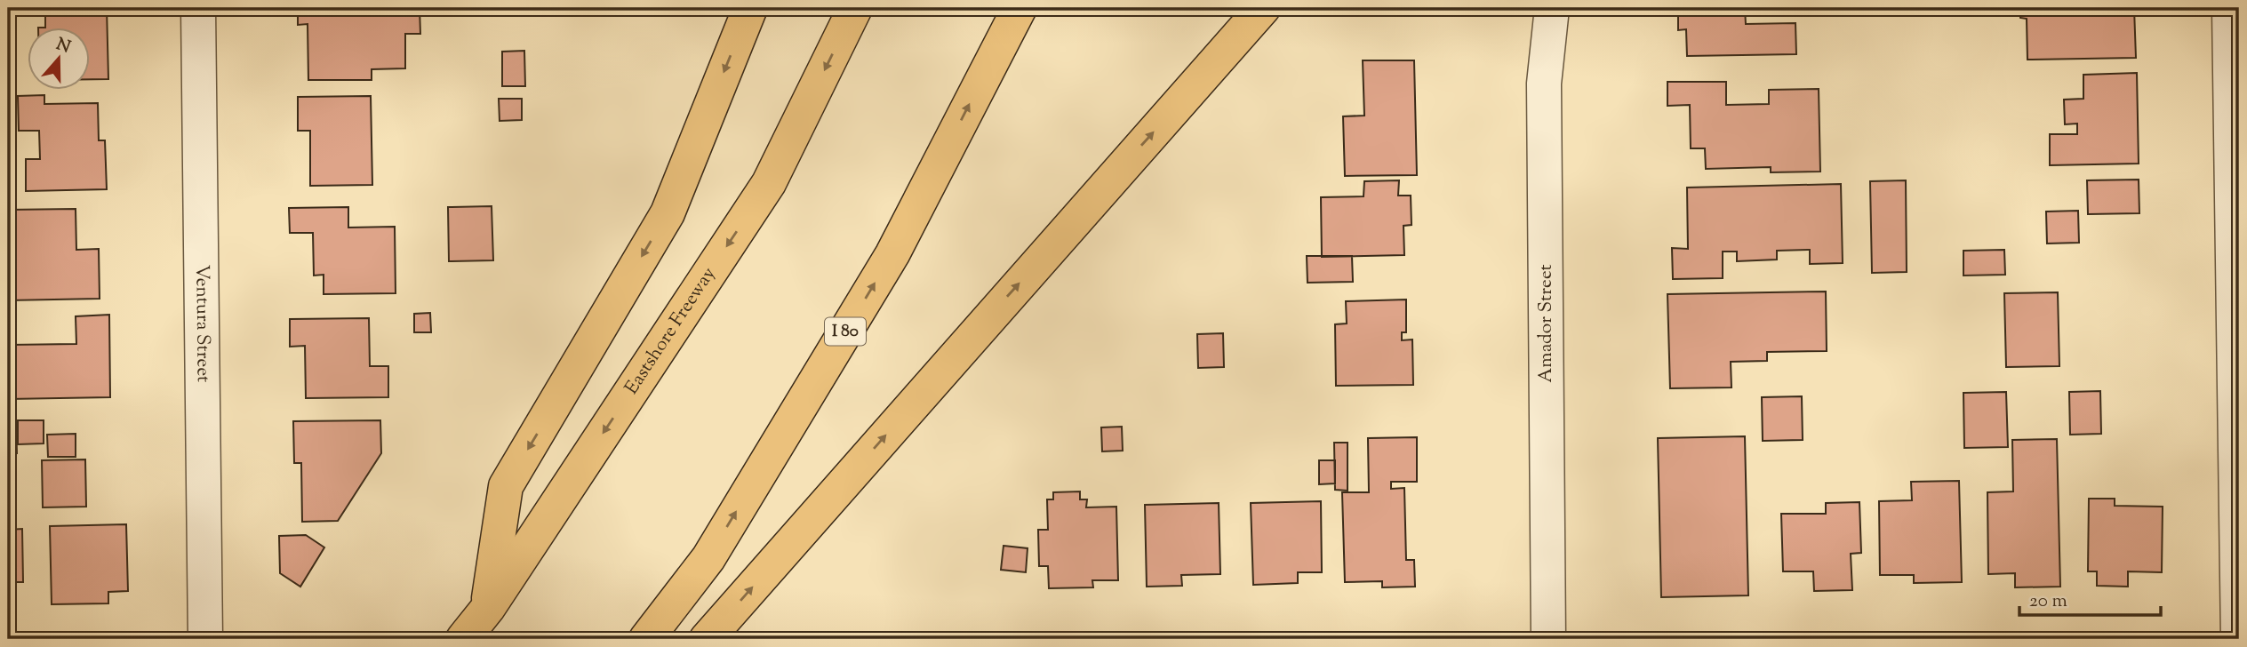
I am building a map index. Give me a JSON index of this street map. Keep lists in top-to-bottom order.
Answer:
{
  "streets": {
    "highway": ["Eastshore Freeway", "I 80"],
    "street": ["Ventura Street", "Amador Street"]
  },
  "scale_bar": "20 m",
  "north": "top"
}
